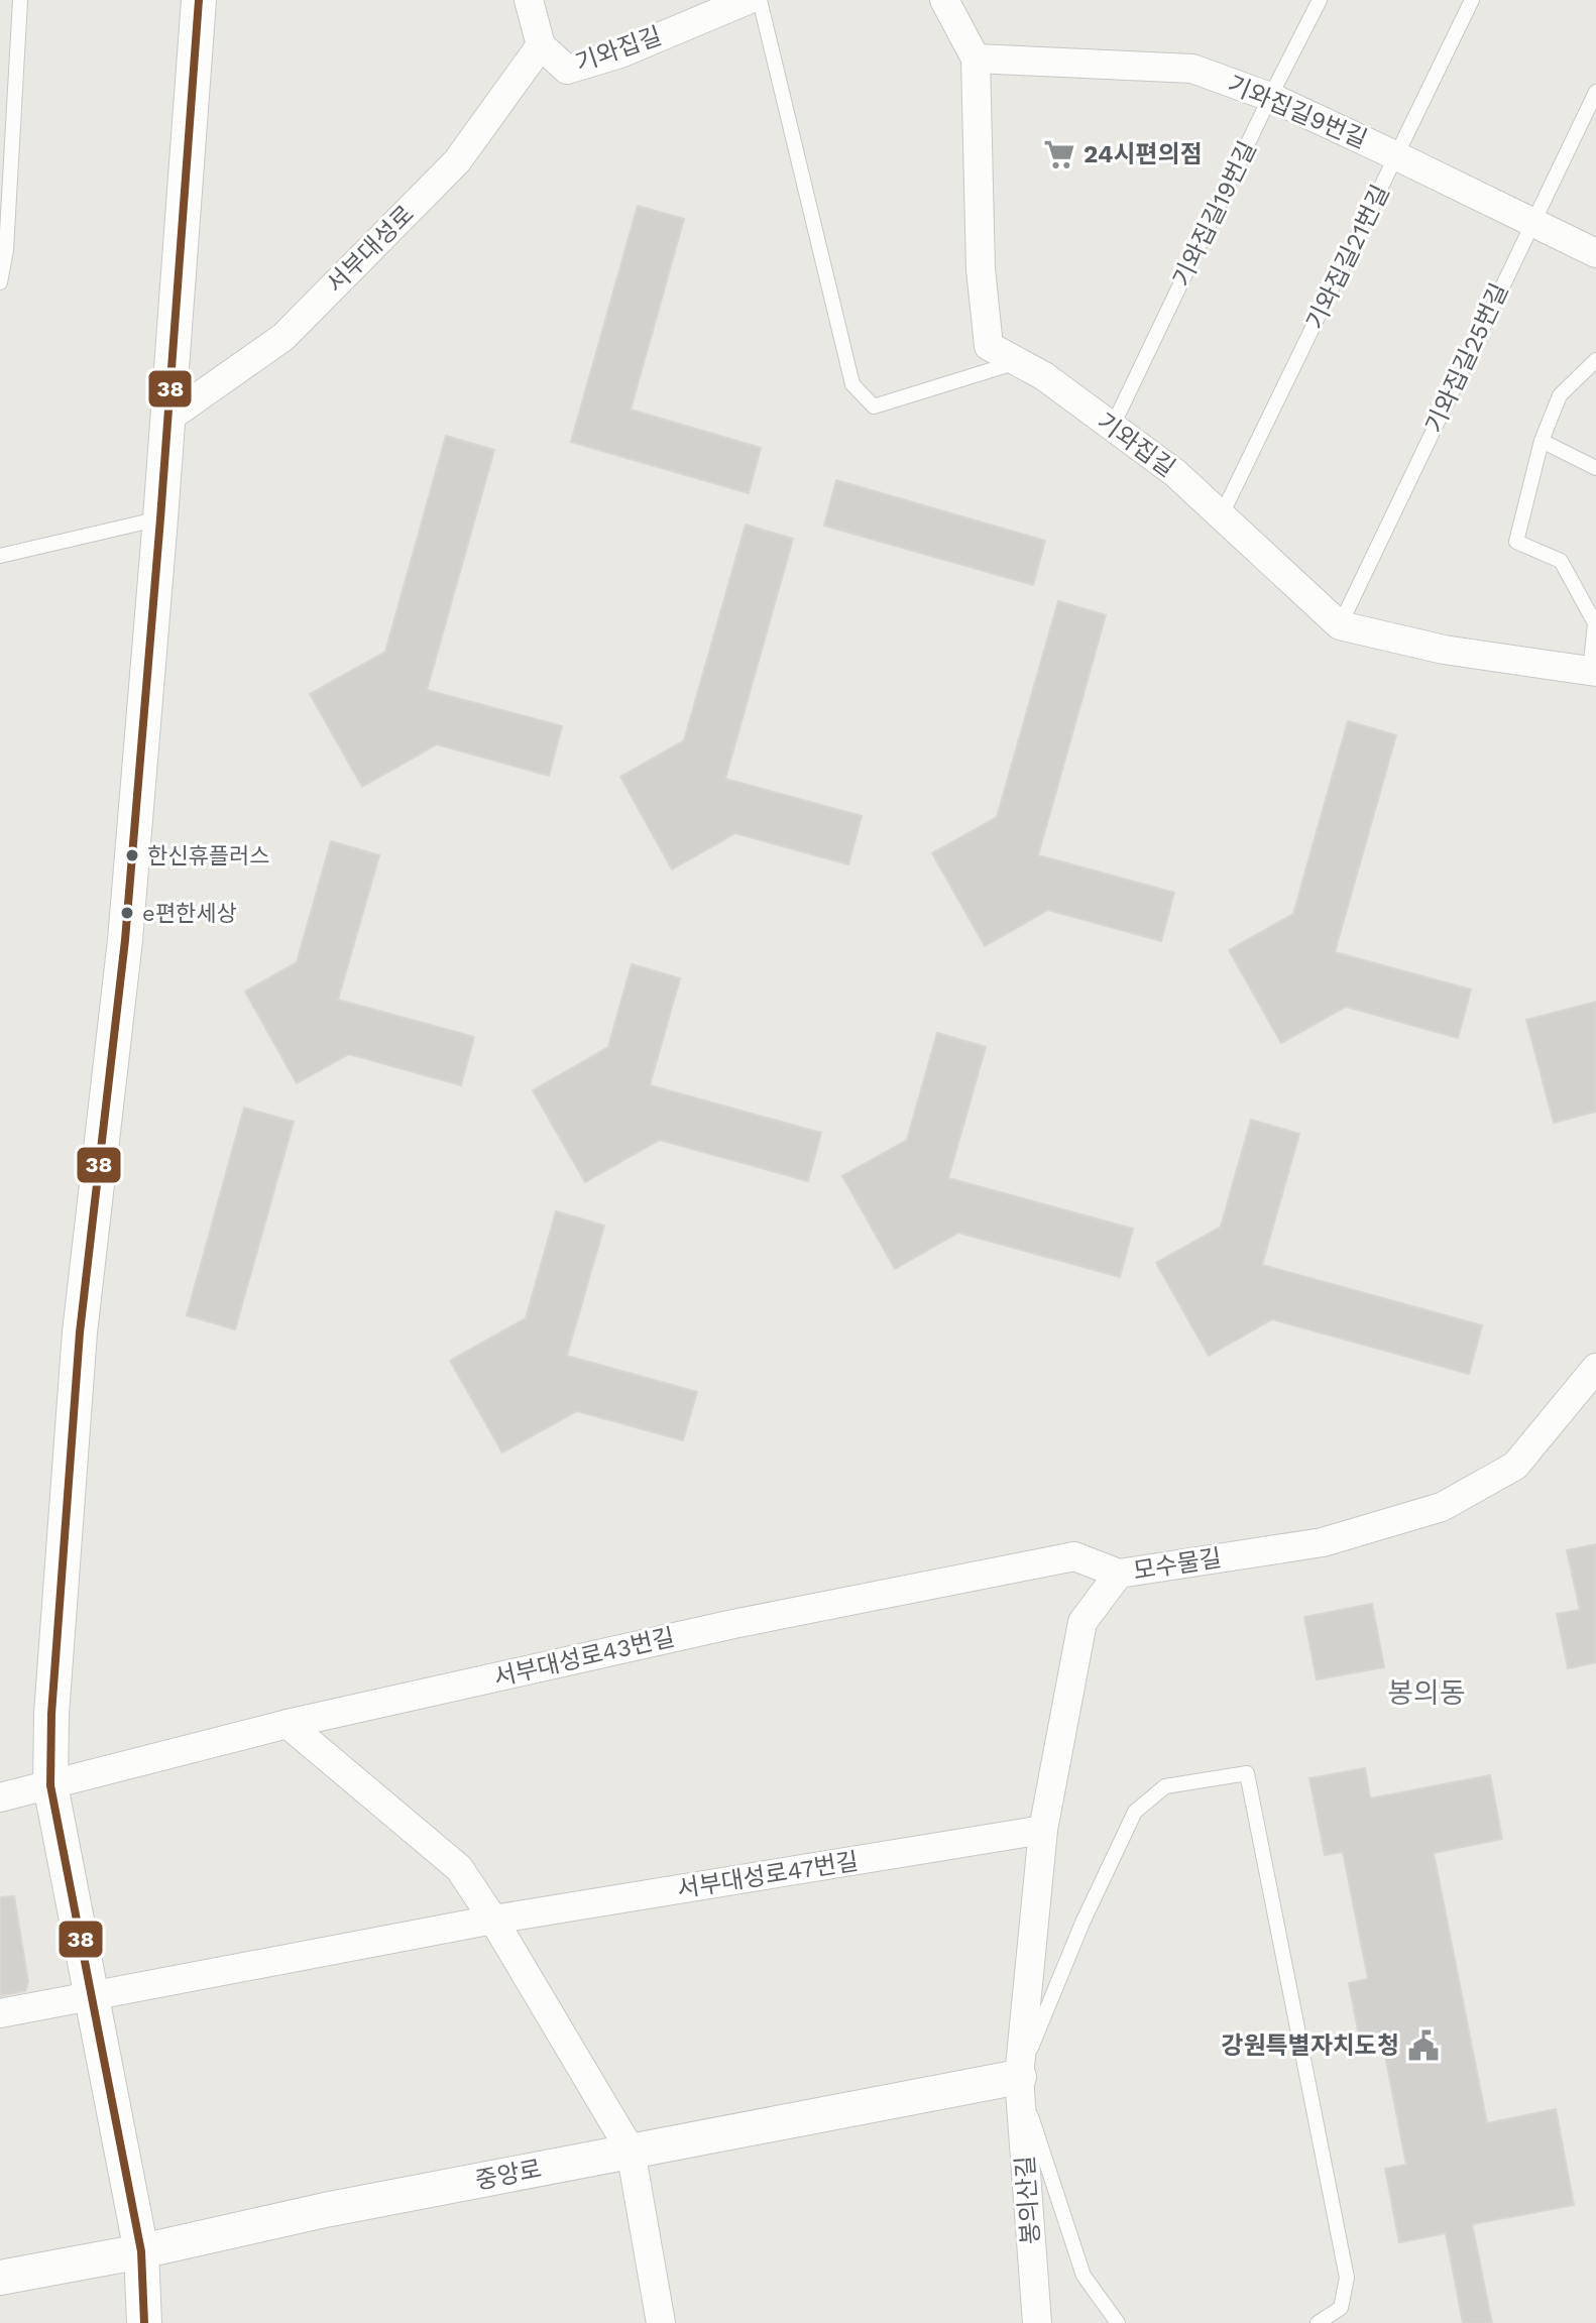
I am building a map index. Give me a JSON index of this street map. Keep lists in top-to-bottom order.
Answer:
{
  "streets": {
    "street": [
      "기와집길",
      "기와집길9번길",
      "서부대성로",
      "모수물길",
      "서부대성로43번길",
      "서부대성로47번길",
      "중앙로",
      "봉의산길"
    ],
    "lane": ["기와집길19번길", "기와집길21번길", "기와집길25번길"]
  },
  "crossings": [
    ["기와집길", "기와집길9번길"],
    ["기와집길", "기와집길19번길"],
    ["기와집길", "서부대성로"],
    ["기와집길", "기와집길21번길"],
    ["기와집길", "기와집길25번길"],
    ["기와집길9번길", "기와집길19번길"],
    ["기와집길9번길", "기와집길21번길"],
    ["기와집길9번길", "기와집길25번길"],
    ["모수물길", "서부대성로43번길"],
    ["모수물길", "서부대성로47번길"],
    ["모수물길", "중앙로"],
    ["모수물길", "봉의산길"],
    ["중앙로", "봉의산길"]
  ],
  "districts": ["봉의동"],
  "places": {
    "supermarket": ["24시편의점"],
    "other": ["한신휴플러스", "e편한세상"],
    "public building": ["강원특별자치도청"]
  },
  "lines": ["transit line 38"]
}
